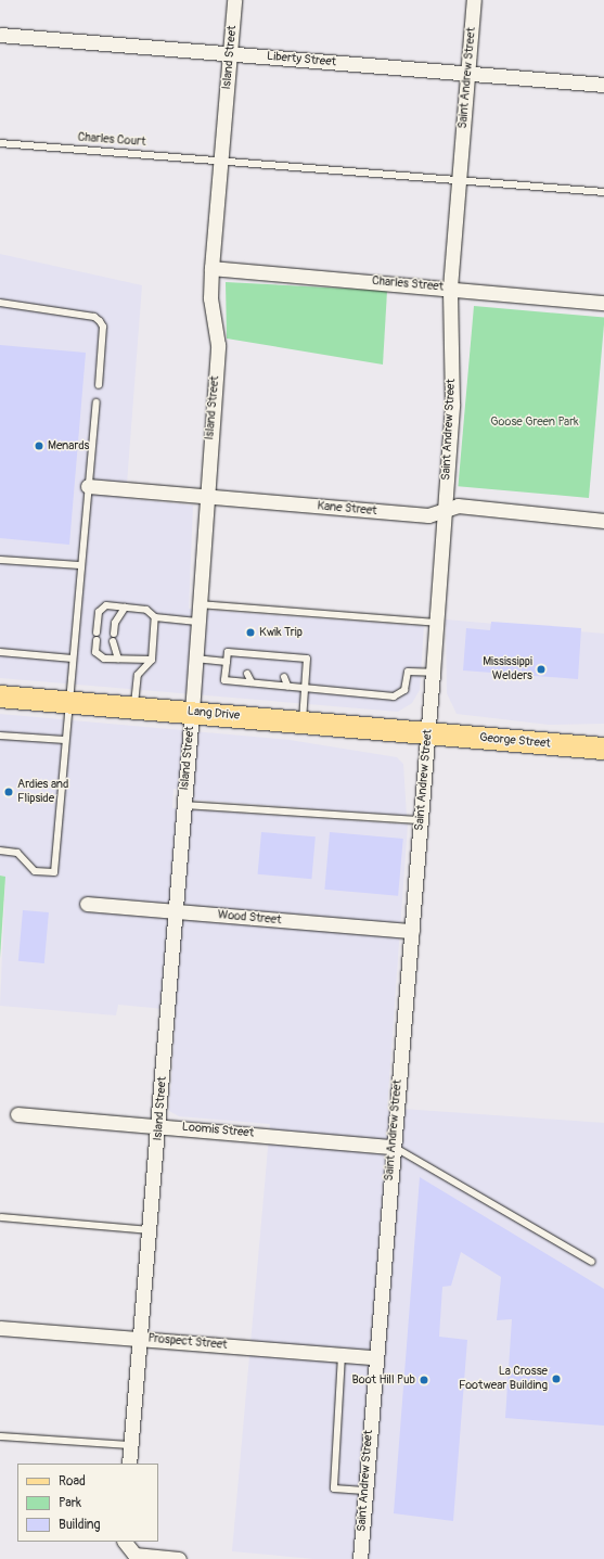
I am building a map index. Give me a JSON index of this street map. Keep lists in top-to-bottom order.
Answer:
{
  "streets": {
    "main road": ["Lang Drive", "George Street"],
    "street": [
      "Island Street",
      "Liberty Street",
      "Saint Andrew Street",
      "Charles Street",
      "Kane Street",
      "Wood Street",
      "Loomis Street",
      "Prospect Street"
    ],
    "lane": ["Charles Court"]
  },
  "crossings": [
    ["Island Street", "Liberty Street"],
    ["Island Street", "Charles Court"],
    ["Island Street", "Charles Street"],
    ["Island Street", "Kane Street"],
    ["Island Street", "Lang Drive"],
    ["Island Street", "Wood Street"],
    ["Island Street", "Loomis Street"],
    ["Island Street", "Prospect Street"],
    ["Liberty Street", "Saint Andrew Street"],
    ["Saint Andrew Street", "Charles Court"],
    ["Saint Andrew Street", "Charles Street"],
    ["Saint Andrew Street", "Kane Street"],
    ["Saint Andrew Street", "Lang Drive"],
    ["Saint Andrew Street", "George Street"],
    ["Saint Andrew Street", "Wood Street"],
    ["Saint Andrew Street", "Loomis Street"],
    ["Saint Andrew Street", "Prospect Street"],
    ["Lang Drive", "George Street"]
  ],
  "parks": ["Goose Green Park"],
  "places": [
    "Menards",
    "Kwik Trip",
    "Mississippi Welders",
    "Ardies and Flipside",
    "La Crosse Footwear Building",
    "Boot Hill Pub"
  ],
  "legend": ["Road", "Park", "Building"]
}
